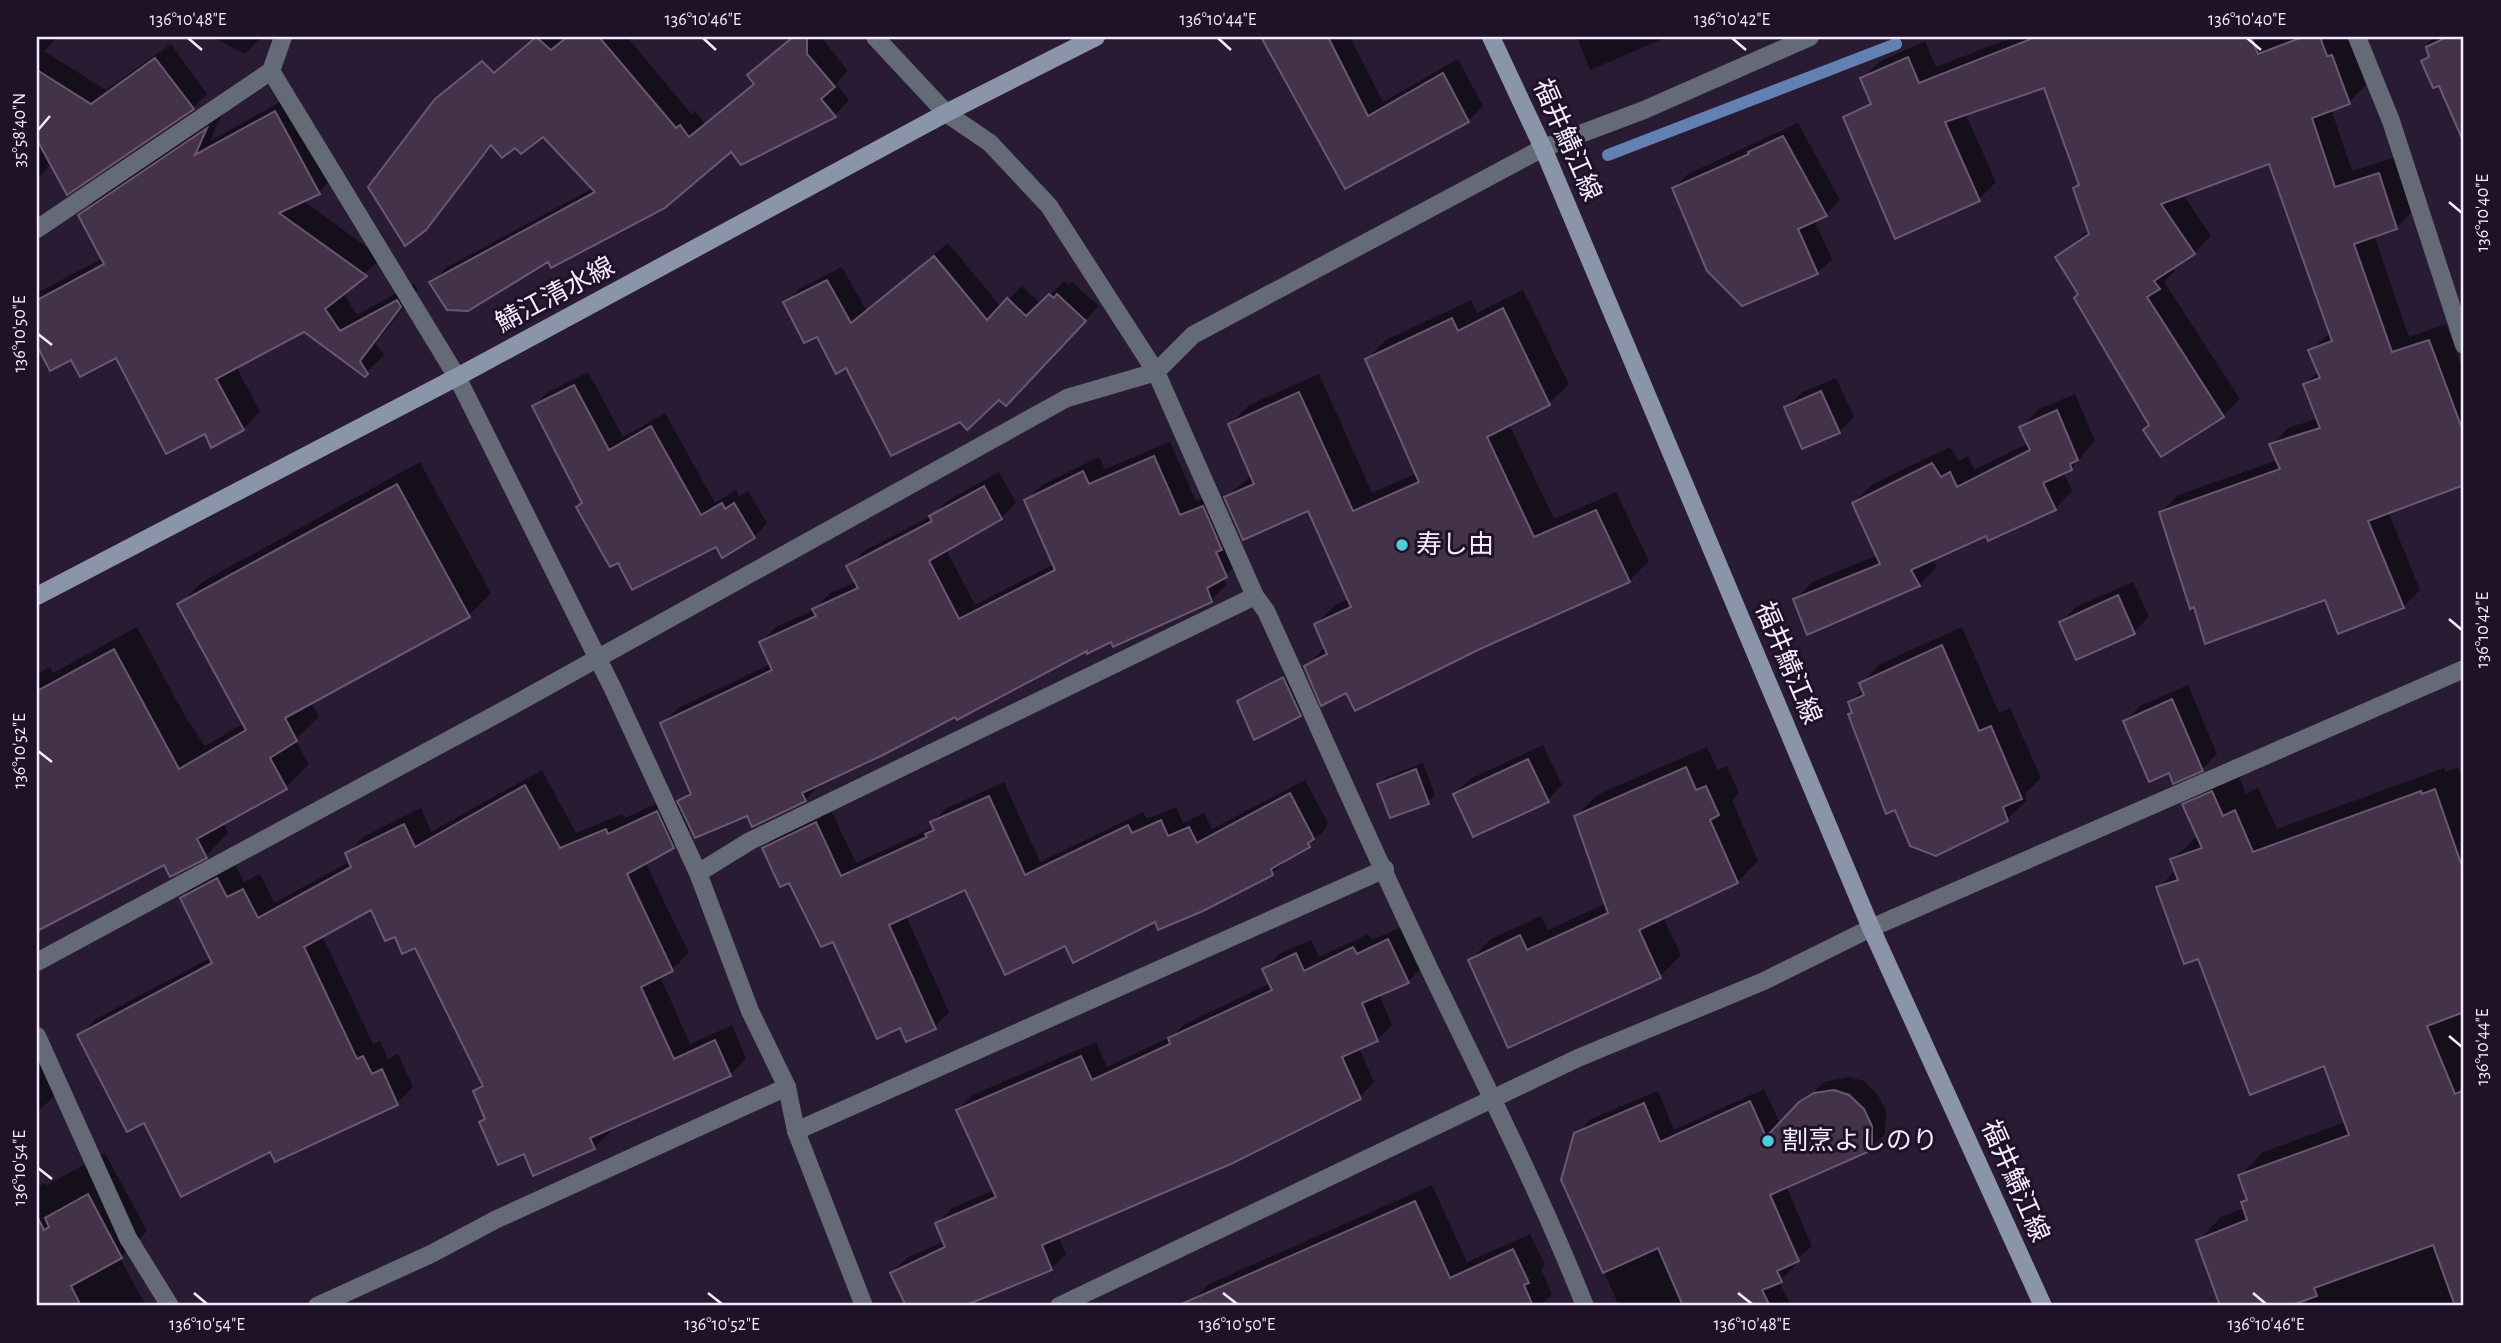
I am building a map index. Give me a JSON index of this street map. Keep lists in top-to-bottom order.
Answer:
{
  "streets": {
    "main road": ["福井鯖江線", "鯖江清水線"]
  },
  "places": ["寿し由", "割烹よしのり"],
  "coordinates": [
    "136°10'48\"E",
    "136°10'46\"E",
    "136°10'44\"E",
    "136°10'42\"E",
    "136°10'40\"E",
    "35°58'40\"N",
    "136°10'50\"E",
    "136°10'52\"E",
    "136°10'54\"E"
  ]
}
